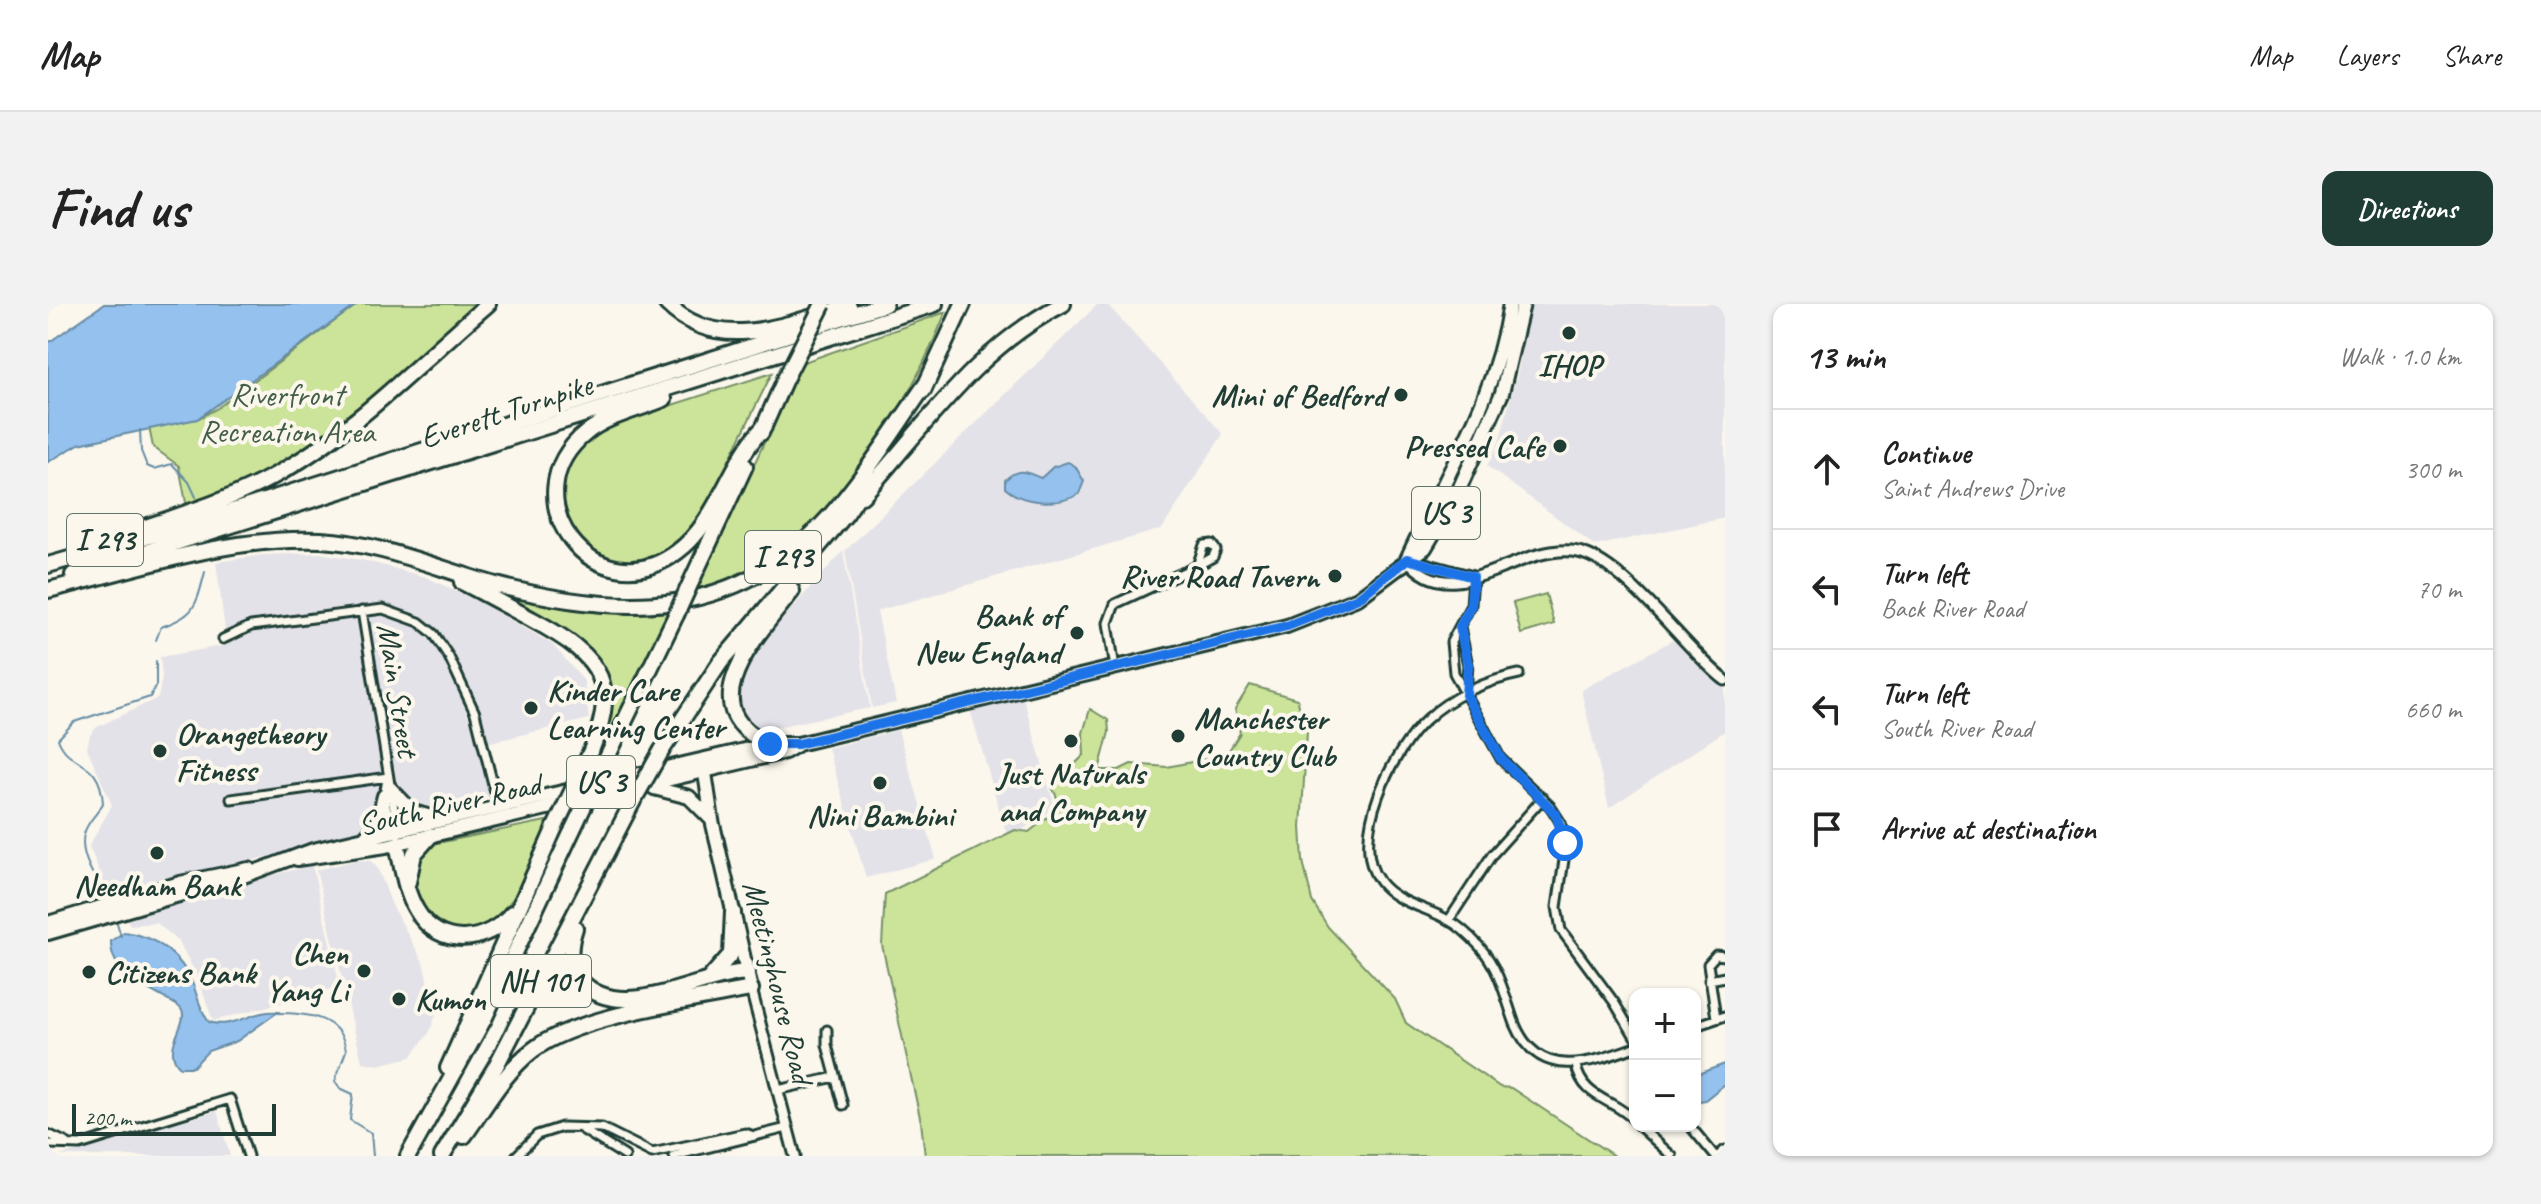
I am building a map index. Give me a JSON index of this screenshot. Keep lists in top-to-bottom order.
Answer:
{
  "streets": {
    "highway": ["Everett Turnpike", "I 293", "NH 101"],
    "main road": ["US 3", "South River Road", "Meetinghouse Road"],
    "street": ["Main Street"]
  },
  "crossings": [
    ["Everett Turnpike", "I 293"],
    ["I 293", "NH 101"],
    ["Main Street", "South River Road"],
    ["South River Road", "Meetinghouse Road"]
  ],
  "parks": ["Riverfront Recreation Area"],
  "places": [
    "IHOP",
    "Mini of Bedford",
    "Pressed Cafe",
    "River Road Tavern",
    "Bank of New England",
    "Kinder Care Learning Center",
    "Manchester Country Club",
    "Just Naturals and Company",
    "Orangetheory Fitness",
    "Nini Bambini",
    "Needham Bank",
    "Chen Yang Li",
    "Citizens Bank",
    "Kumon"
  ],
  "scale_bar": "200 m",
  "page": {
    "header": "Map",
    "nav": ["Map", "Layers", "Share"],
    "buttons": "Directions",
    "title": "Find us",
    "heading": ["13 min", "Walk · 1.0 km"],
    "list": [
      ["Continue", "Saint Andrews Drive", "300 m"],
      ["Turn left", "Back River Road", "70 m"],
      ["Turn left", "South River Road", "660 m"],
      "Arrive at destination"
    ],
    "map_buttons": ["+", "−"],
    "scale": "200 m"
  }
}
